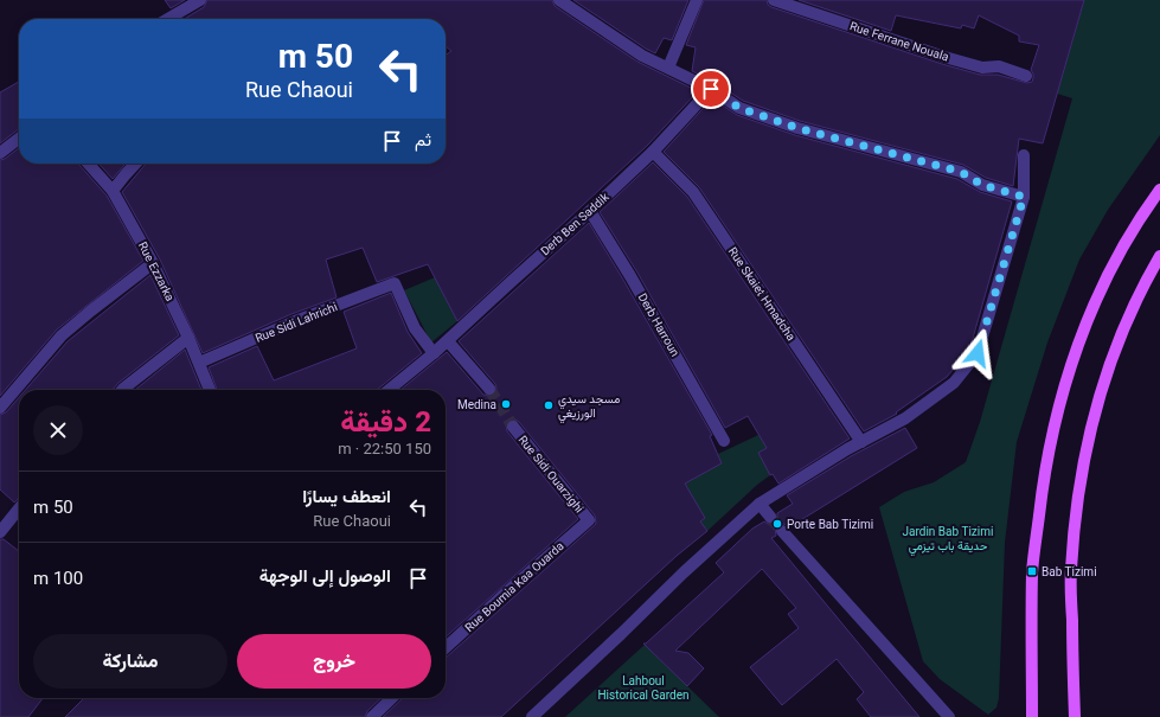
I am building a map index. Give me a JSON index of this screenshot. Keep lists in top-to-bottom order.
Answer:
{
  "streets": {
    "street": [
      "Rue Ferrane Nouala",
      "Derb Ben Saddik",
      "Rue Ezzarka",
      "Rue Skaiet Hmadcha",
      "Rue Sidi Lahrichi",
      "Derb Harroun",
      "Rue Sidi Ouarzighi",
      "Rue Boumia Kaa Ouarda"
    ]
  },
  "crossings": [
    ["Derb Ben Saddik", "Rue Skaiet Hmadcha"],
    ["Derb Ben Saddik", "Rue Sidi Lahrichi"],
    ["Derb Ben Saddik", "Derb Harroun"],
    ["Rue Ezzarka", "Rue Sidi Lahrichi"],
    ["Rue Sidi Ouarzighi", "Rue Boumia Kaa Ouarda"]
  ],
  "parks": ["Jardin Bab Tizimi حديقة باب تيزمي", "Lahboul Historical Garden"],
  "places": {
    "other": ["Medina", "مسجد سيدي الورزيغي", "Porte Bab Tizimi"],
    "transit": ["Bab Tizimi"]
  },
  "page": {
    "turn": ["50 m", "Rue Chaoui"],
    "then": "ثم",
    "heading": ["2 دقيقة", "150 m · 22:50"],
    "list": [
      {
        "name": "انعطف يسارًا",
        "note": "Rue Chaoui",
        "value": "50 m"
      },
      {
        "name": "الوصول إلى الوجهة",
        "value": "100 m"
      }
    ],
    "buttons": ["خروج", "مشاركة"]
  }
}
